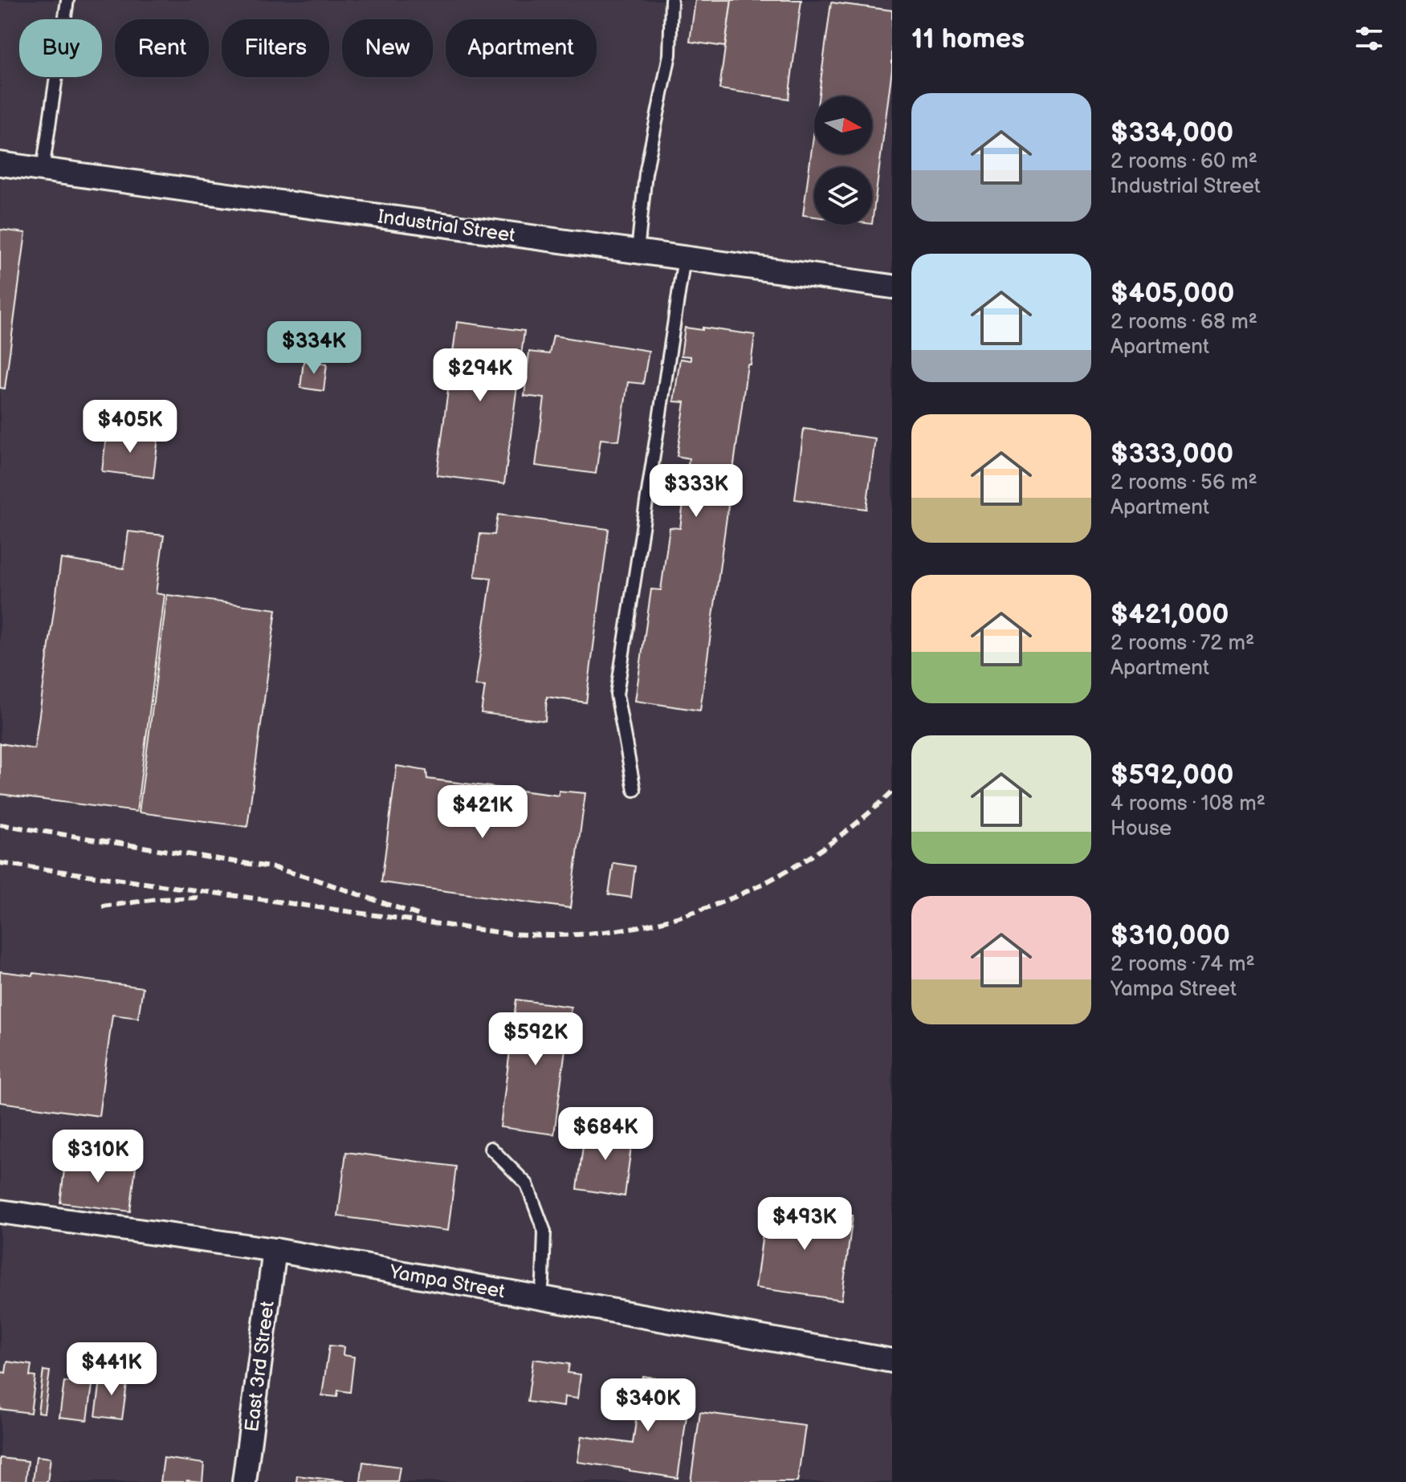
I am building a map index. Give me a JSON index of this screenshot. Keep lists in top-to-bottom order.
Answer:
{
  "streets": {
    "street": ["Industrial Street", "Yampa Street", "East 3rd Street"]
  },
  "crossings": [
    ["Yampa Street", "East 3rd Street"]
  ],
  "north": "right",
  "page": {
    "heading": "11 homes",
    "chip": [
      "Buy",
      "Rent",
      "Filters",
      "New",
      "Apartment"
    ],
    "list": [
      {
        "name": "$334,000",
        "note": "2 rooms · 60 m² · Industrial Street"
      },
      {
        "name": "$405,000",
        "note": "2 rooms · 68 m² · Apartment"
      },
      {
        "name": "$333,000",
        "note": "2 rooms · 56 m² · Apartment"
      },
      {
        "name": "$421,000",
        "note": "2 rooms · 72 m² · Apartment"
      },
      {
        "name": "$592,000",
        "note": "4 rooms · 108 m² · House"
      },
      {
        "name": "$310,000",
        "note": "2 rooms · 74 m² · Yampa Street"
      }
    ],
    "price": [
      "$334K",
      "$294K",
      "$405K",
      "$333K",
      "$421K",
      "$592K",
      "$684K",
      "$310K",
      "$493K",
      "$441K",
      "$340K"
    ]
  }
}
